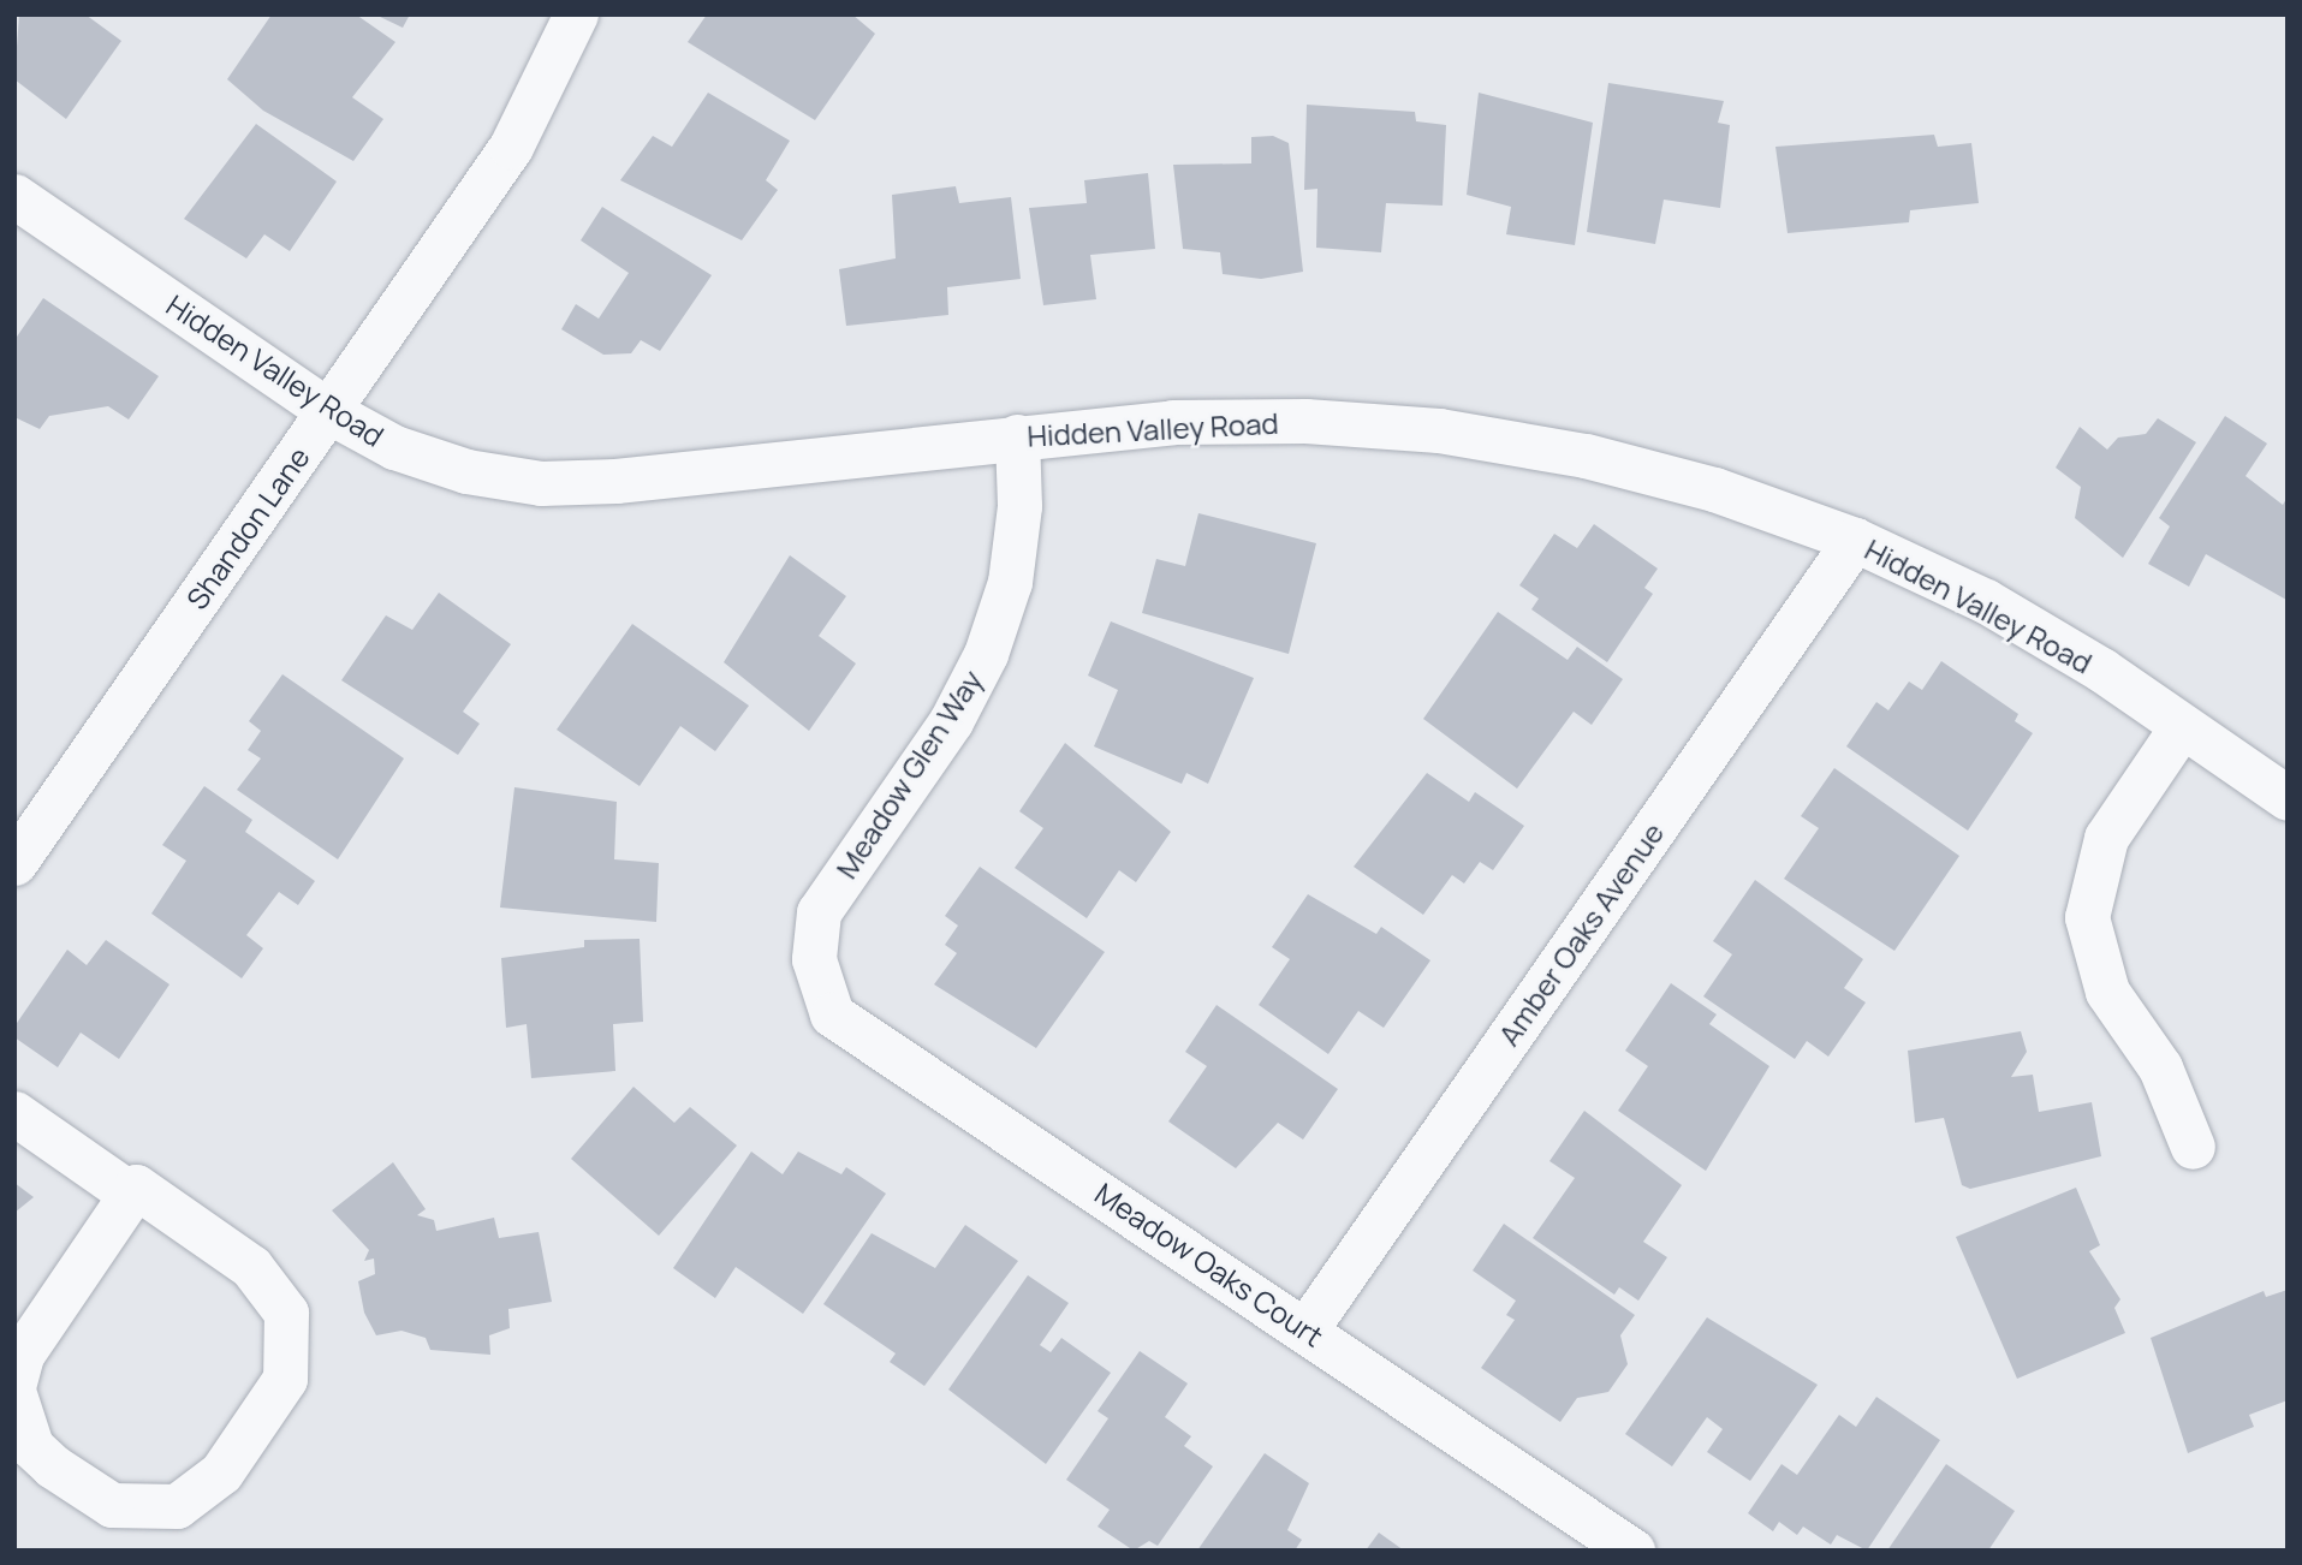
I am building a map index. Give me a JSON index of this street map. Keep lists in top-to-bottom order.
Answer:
{
  "streets": {
    "street": [
      "Hidden Valley Road",
      "Shandon Lane",
      "Meadow Glen Way",
      "Amber Oaks Avenue",
      "Meadow Oaks Court"
    ]
  },
  "crossings": [
    ["Hidden Valley Road", "Shandon Lane"],
    ["Hidden Valley Road", "Meadow Glen Way"],
    ["Hidden Valley Road", "Amber Oaks Avenue"],
    ["Meadow Glen Way", "Meadow Oaks Court"],
    ["Amber Oaks Avenue", "Meadow Oaks Court"]
  ]
}
